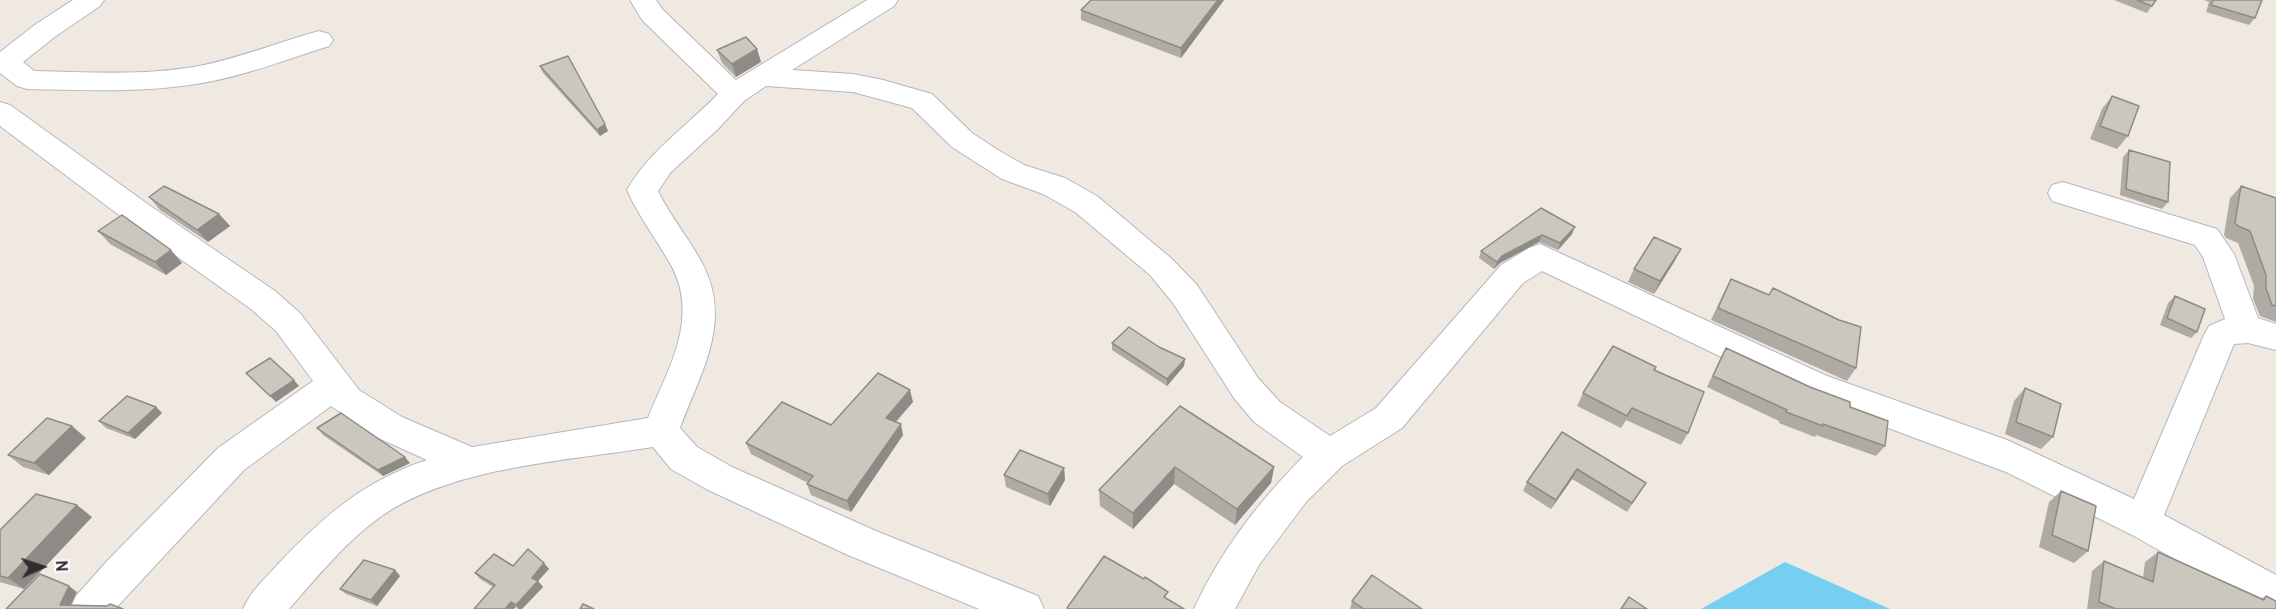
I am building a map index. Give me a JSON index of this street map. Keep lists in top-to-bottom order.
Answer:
{
  "north": "right"
}
